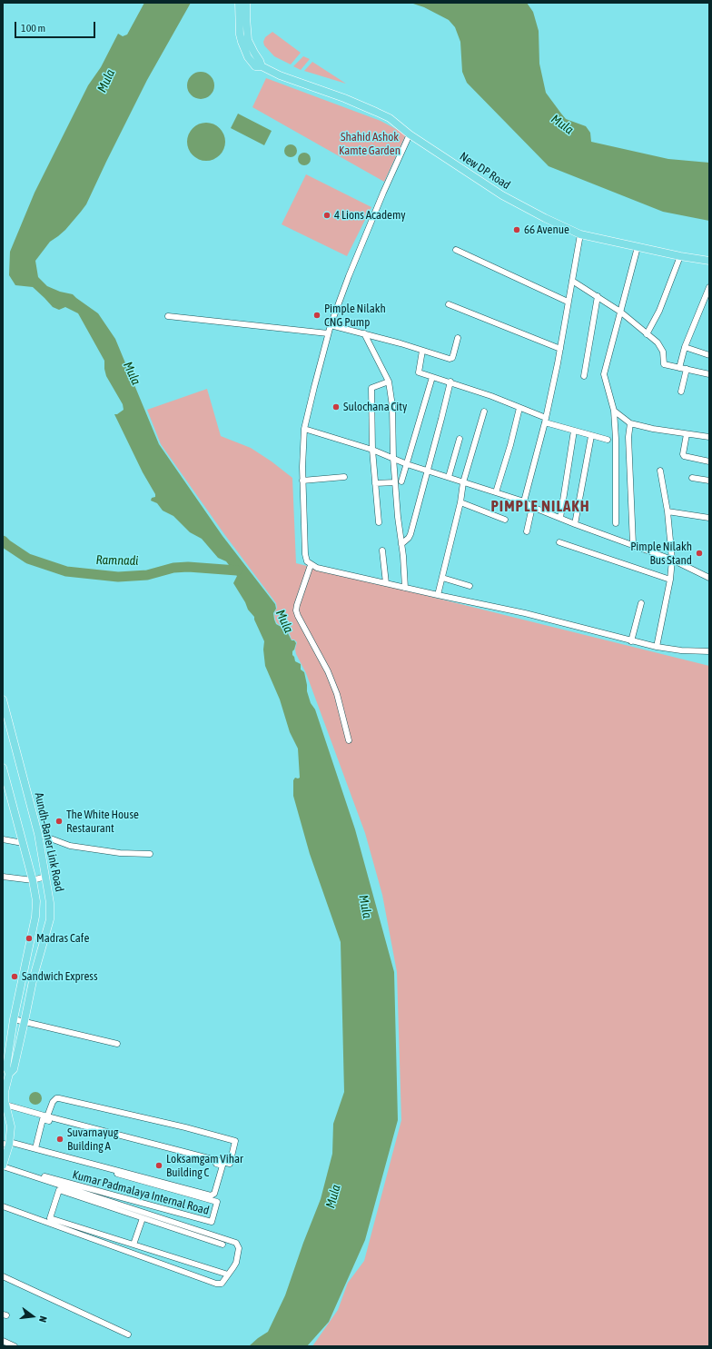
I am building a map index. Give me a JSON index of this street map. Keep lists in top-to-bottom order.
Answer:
{
  "streets": {
    "main road": ["New DP Road", "Aundh-Baner Link Road"],
    "street": ["Kumar Padmalaya Internal Road"]
  },
  "crossings": [
    ["Aundh-Baner Link Road", "Kumar Padmalaya Internal Road"]
  ],
  "districts": ["PIMPLE NILAKH"],
  "water": ["Mula", "Ramnadi"],
  "parks": ["Shahid Ashok Kamte Garden"],
  "places": [
    "4 Lions Academy",
    "66 Avenue",
    "Pimple Nilakh CNG Pump",
    "Sulochana City",
    "Pimple Nilakh Bus Stand",
    "The White House Restaurant",
    "Madras Cafe",
    "Sandwich Express",
    "Suvarnayug Building A",
    "Loksamgam Vihar Building C"
  ],
  "scale_bar": "100 m",
  "north": "right"
}
